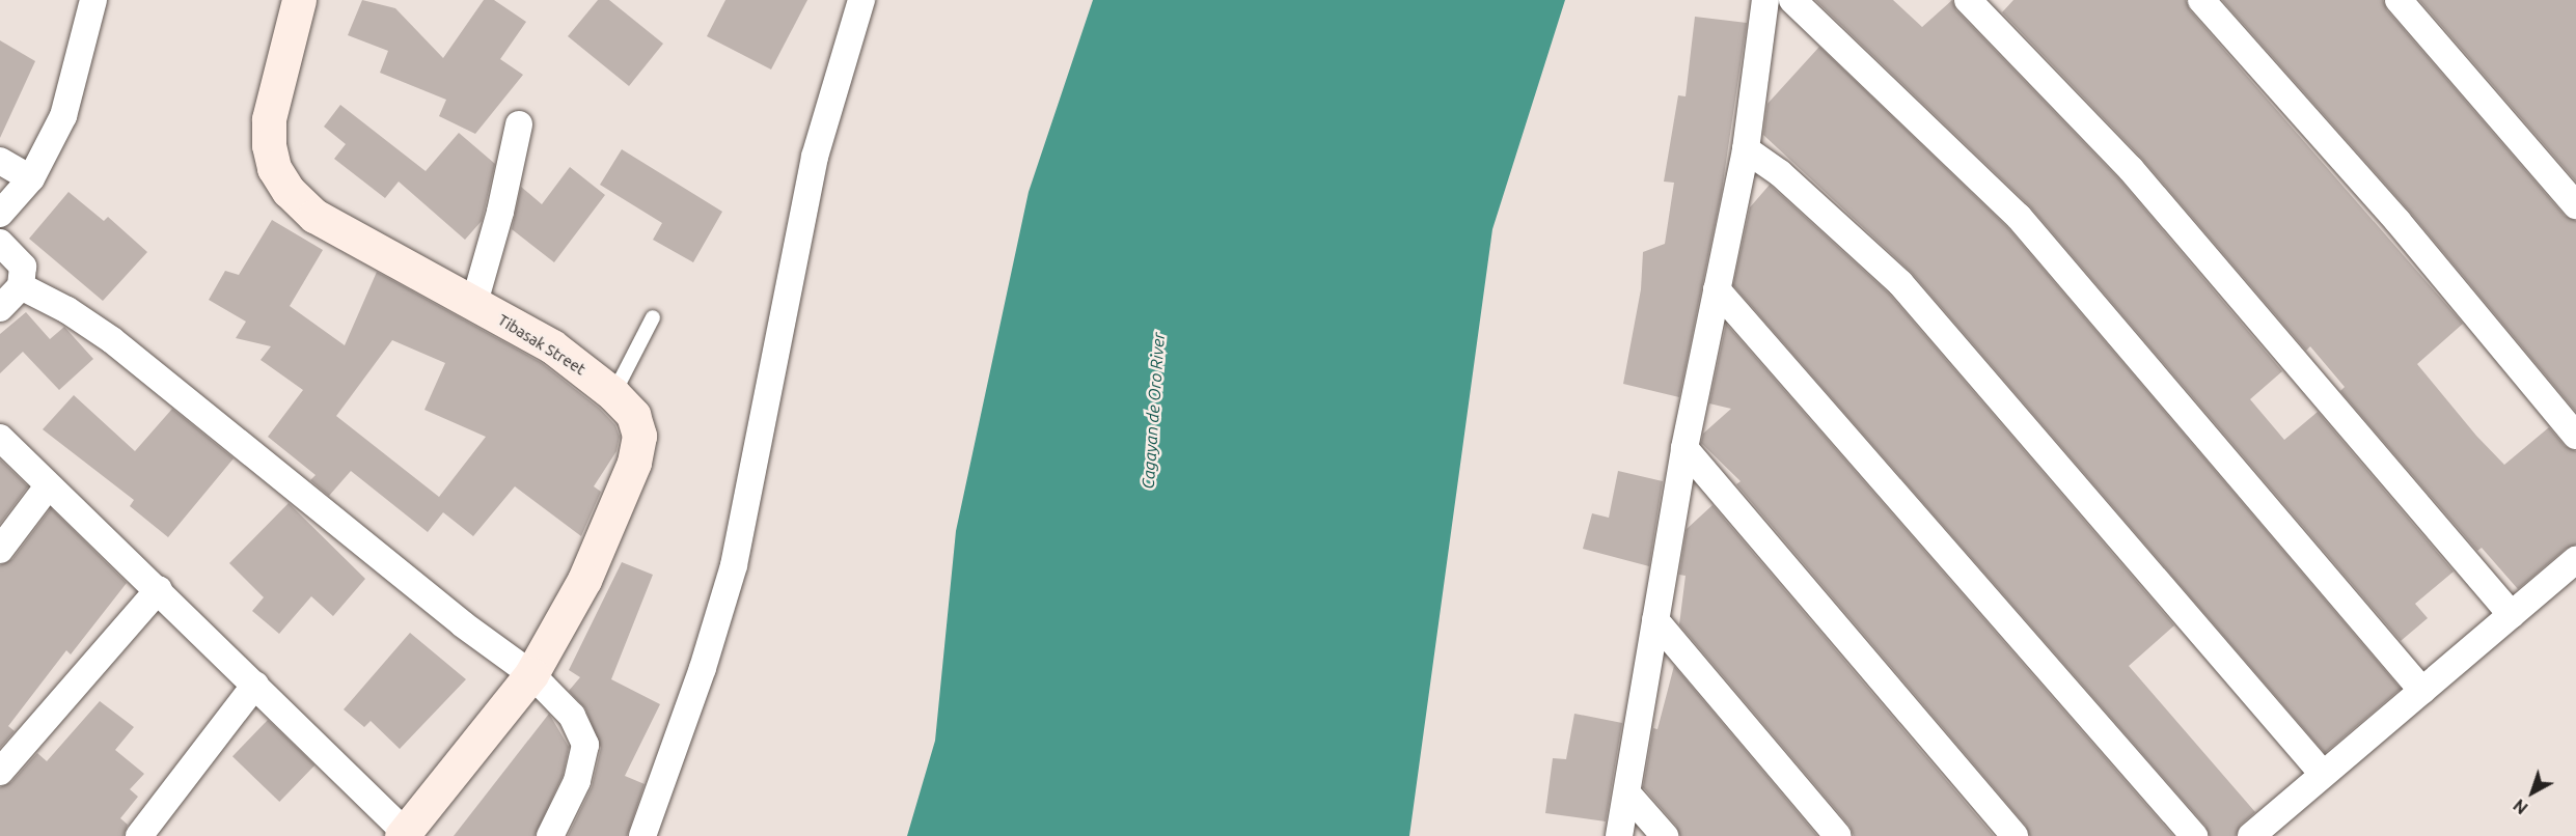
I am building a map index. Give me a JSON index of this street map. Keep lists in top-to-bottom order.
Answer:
{
  "streets": {
    "street": ["Tibasak Street"]
  },
  "water": ["Cagayan de Oro River"],
  "north": "bottom left"
}
